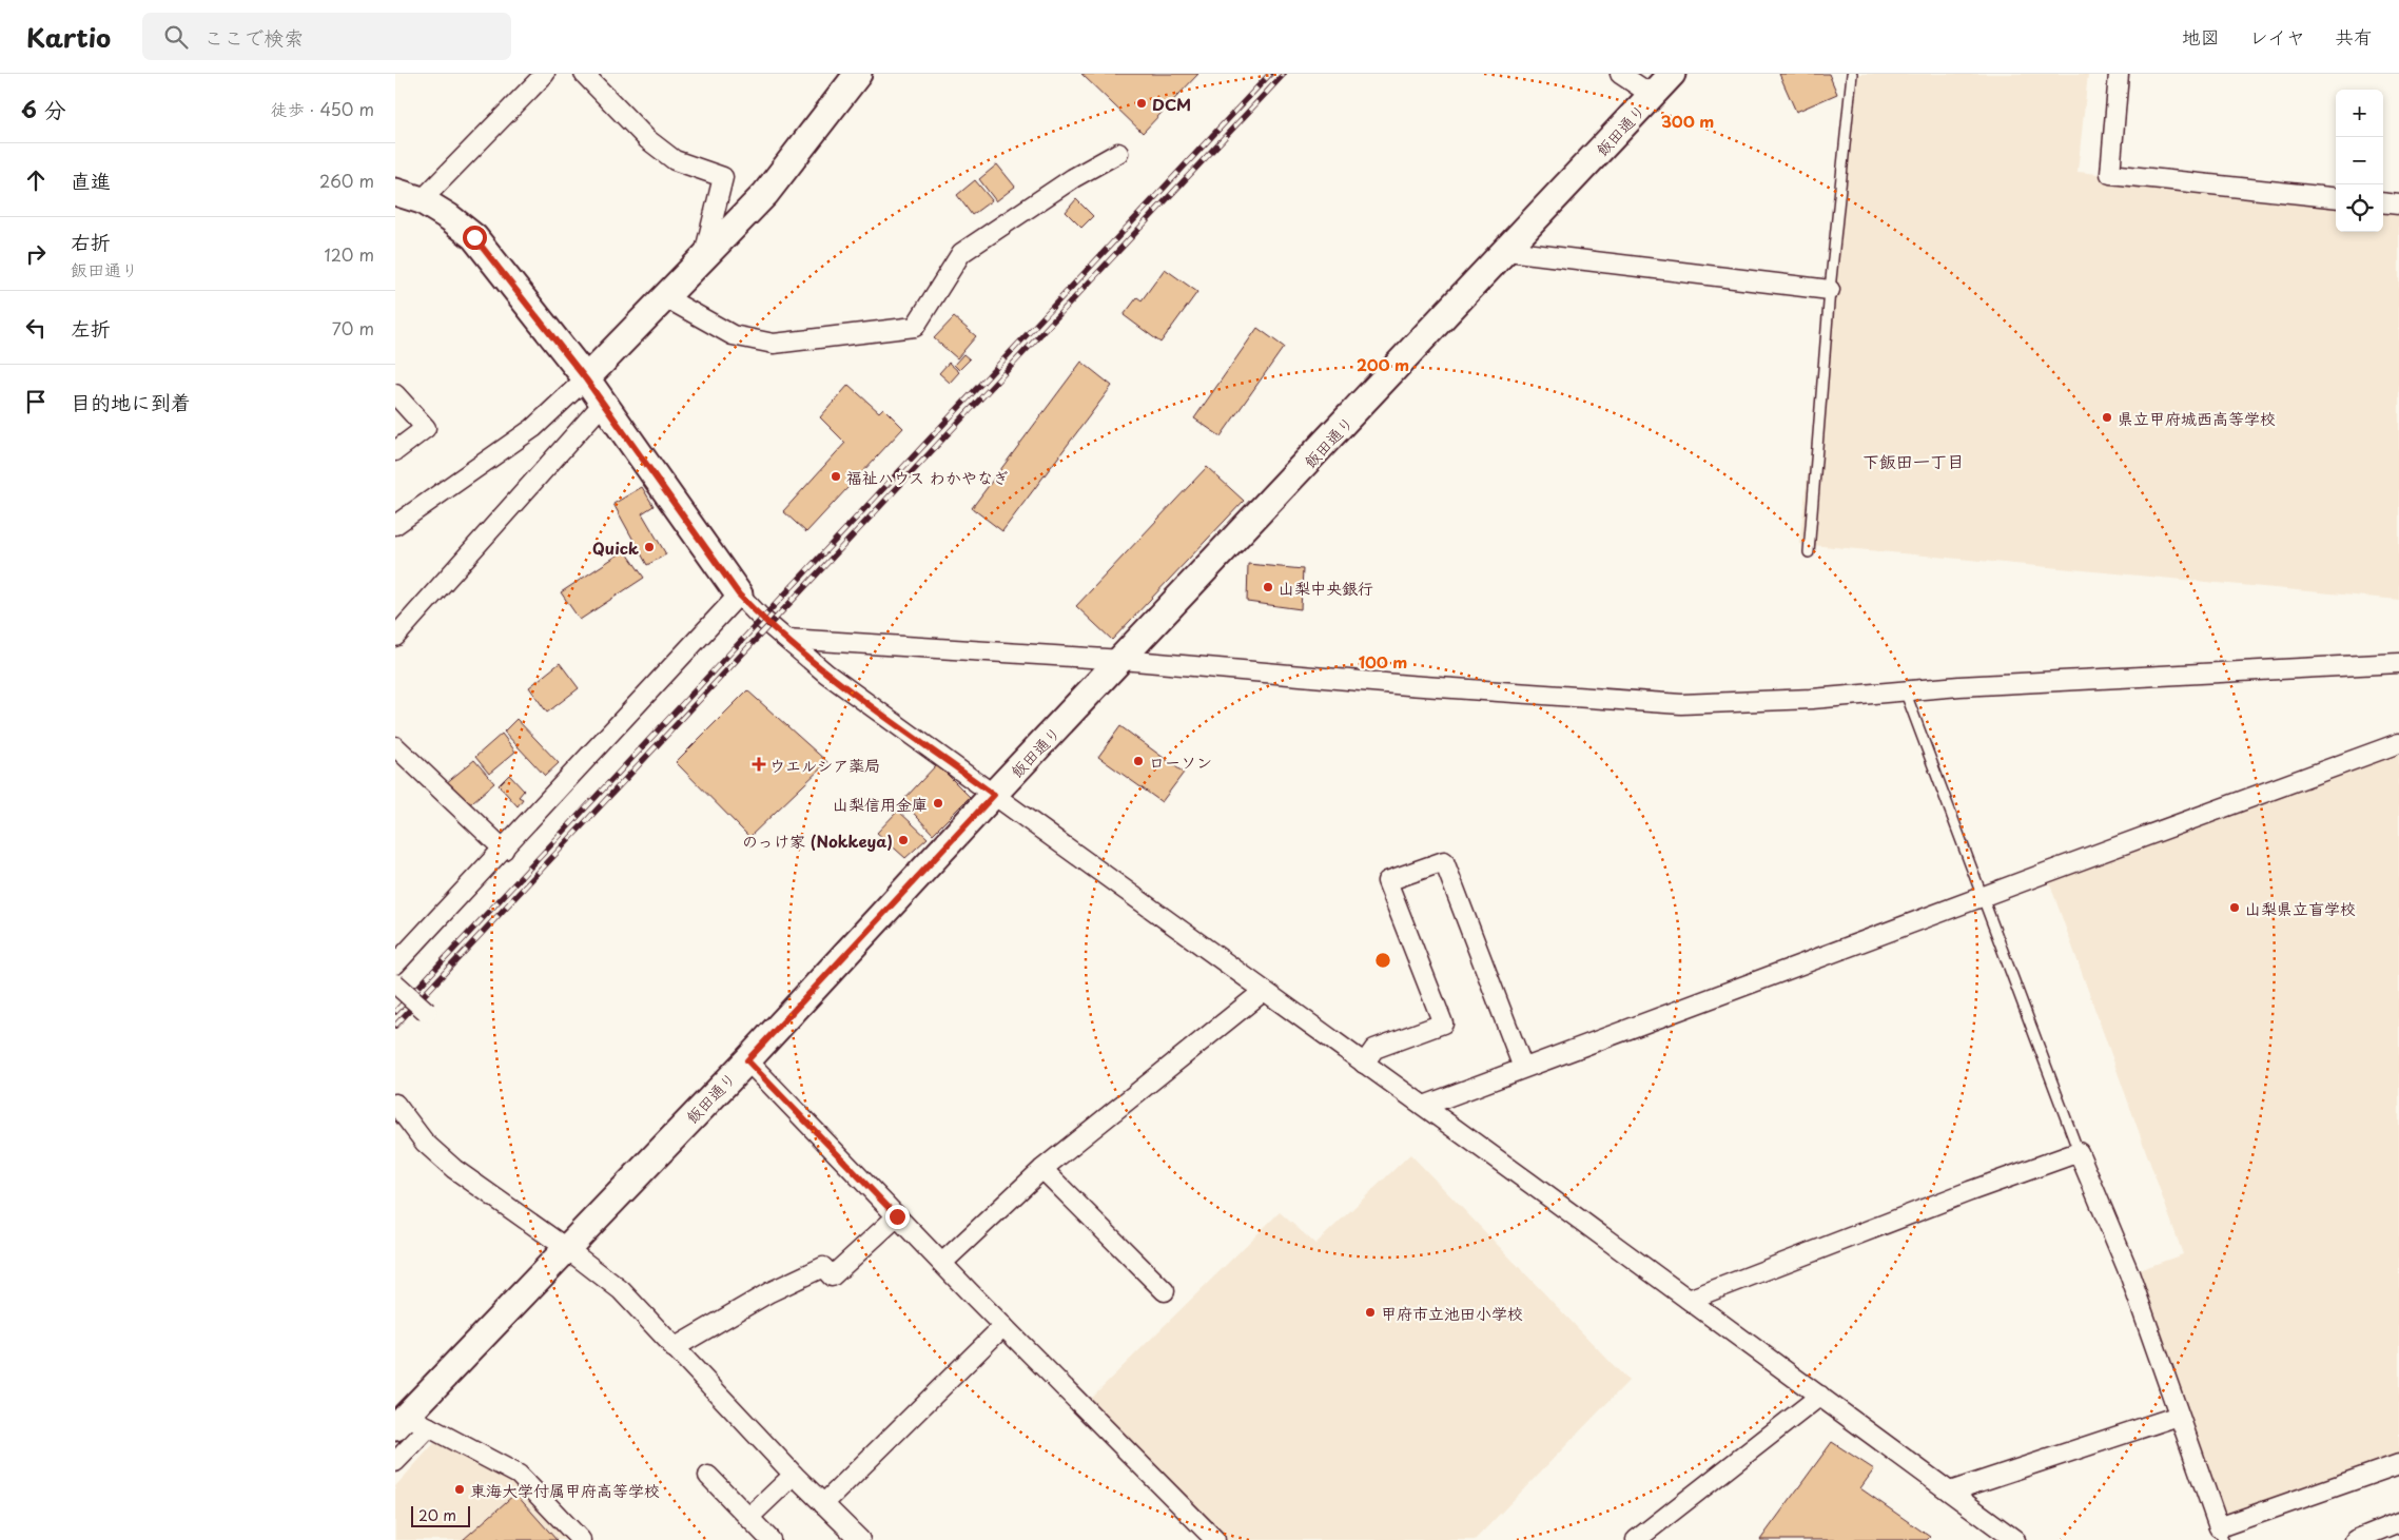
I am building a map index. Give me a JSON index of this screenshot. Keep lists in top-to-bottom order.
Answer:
{
  "streets": {
    "main road": ["飯田通り"]
  },
  "districts": ["下飯田一丁目"],
  "places": {
    "other": [
      "DCM",
      "県立甲府城西高等学校",
      "福祉ハウス わかやなぎ",
      "Quick",
      "山梨中央銀行",
      "ローソン",
      "山梨信用金庫",
      "のっけ家 (Nokkeya)",
      "山梨県立盲学校",
      "甲府市立池田小学校",
      "東海大学付属甲府高等学校"
    ],
    "health": ["ウエルシア薬局"]
  },
  "scale_bar": "20 m",
  "page": {
    "header": "Kartio",
    "search": "ここで検索",
    "nav": ["地図", "レイヤ", "共有"],
    "heading": ["6 分", "徒歩 · 450 m"],
    "map_buttons": ["+", "−"],
    "list": [
      ["直進", "260 m"],
      ["右折", "飯田通り", "120 m"],
      ["左折", "70 m"],
      "目的地に到着"
    ],
    "scale": "20 m"
  },
  "rings": ["300 m", "200 m", "100 m"]
}
